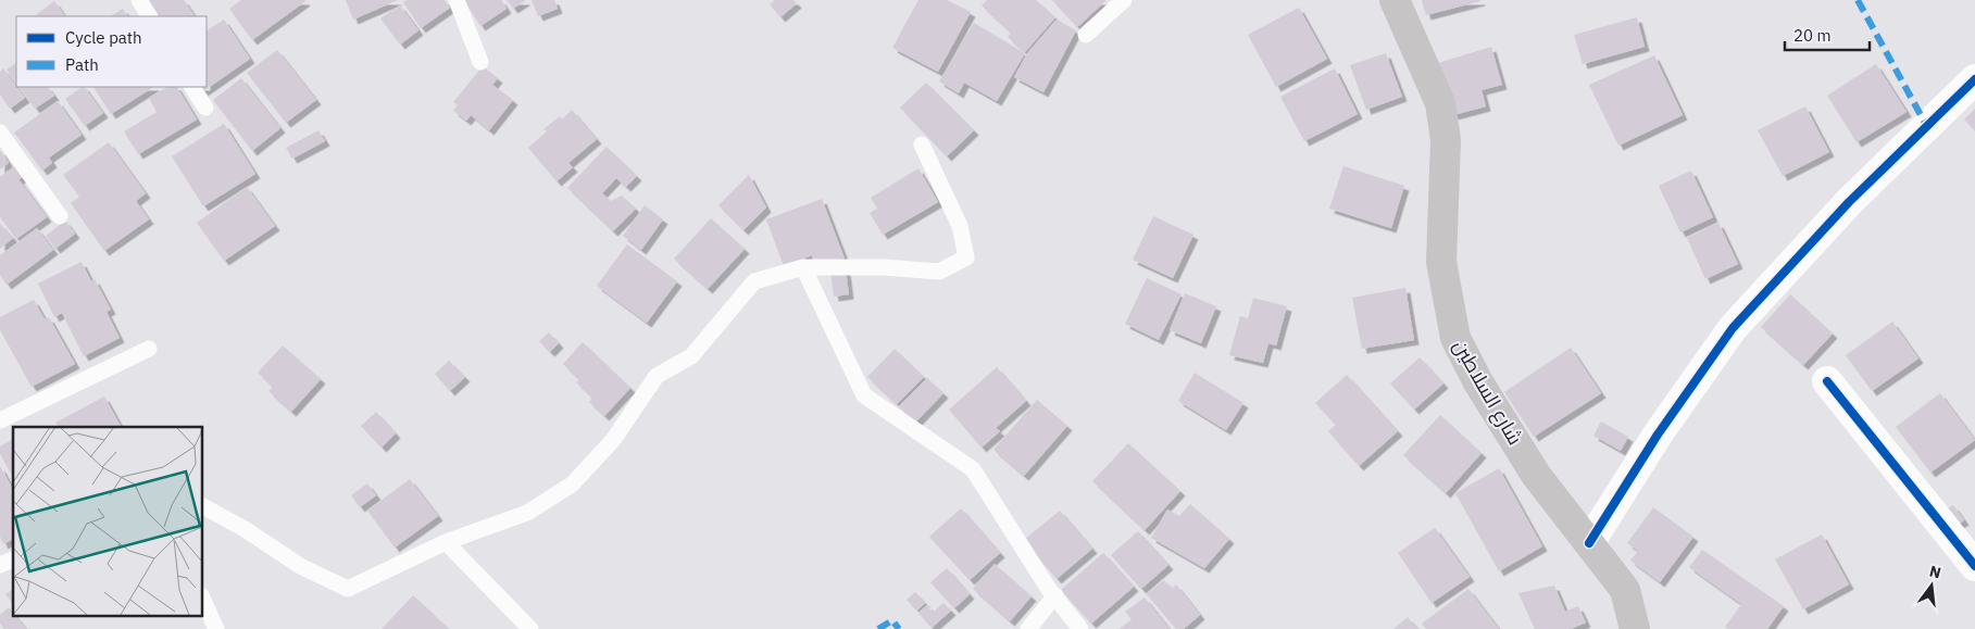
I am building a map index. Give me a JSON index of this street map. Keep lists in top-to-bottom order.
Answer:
{
  "streets": {
    "main road": ["شارع السلاطين"]
  },
  "legend": ["Cycle path", "Path"],
  "scale_bar": "20 m",
  "north": "top"
}
